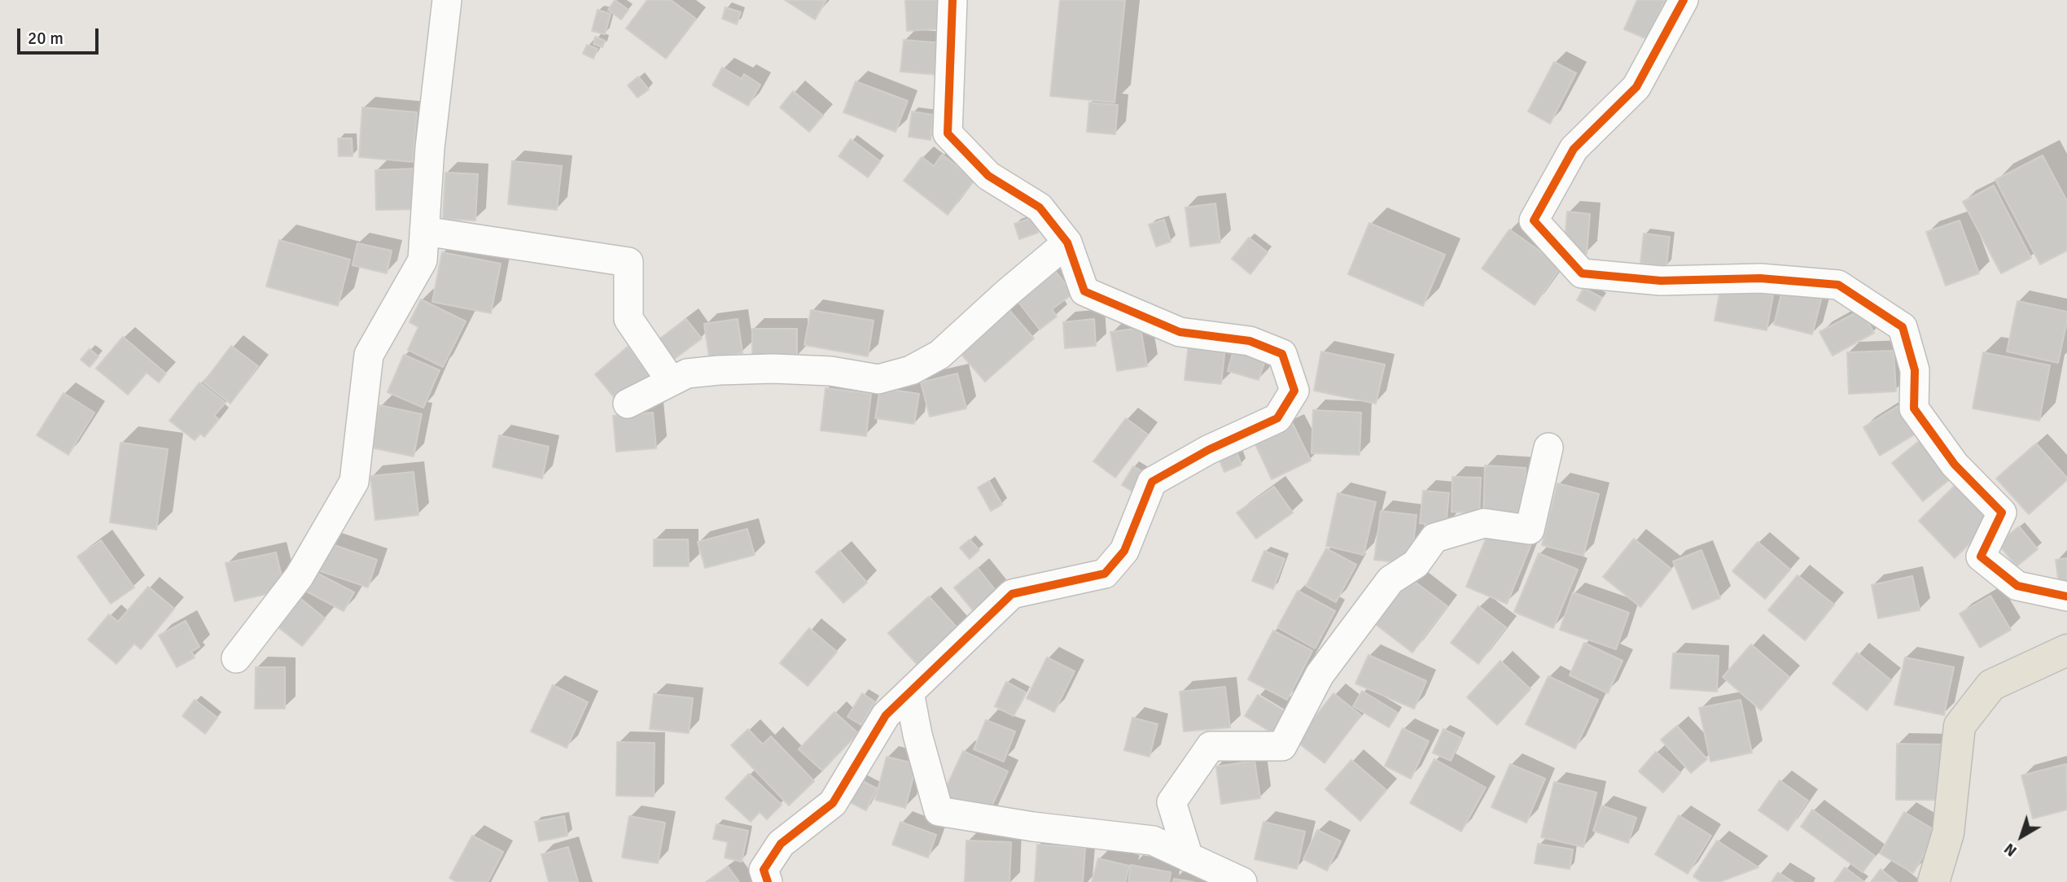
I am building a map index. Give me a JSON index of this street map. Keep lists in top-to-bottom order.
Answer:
{
  "scale_bar": "20 m",
  "north": "bottom left"
}
